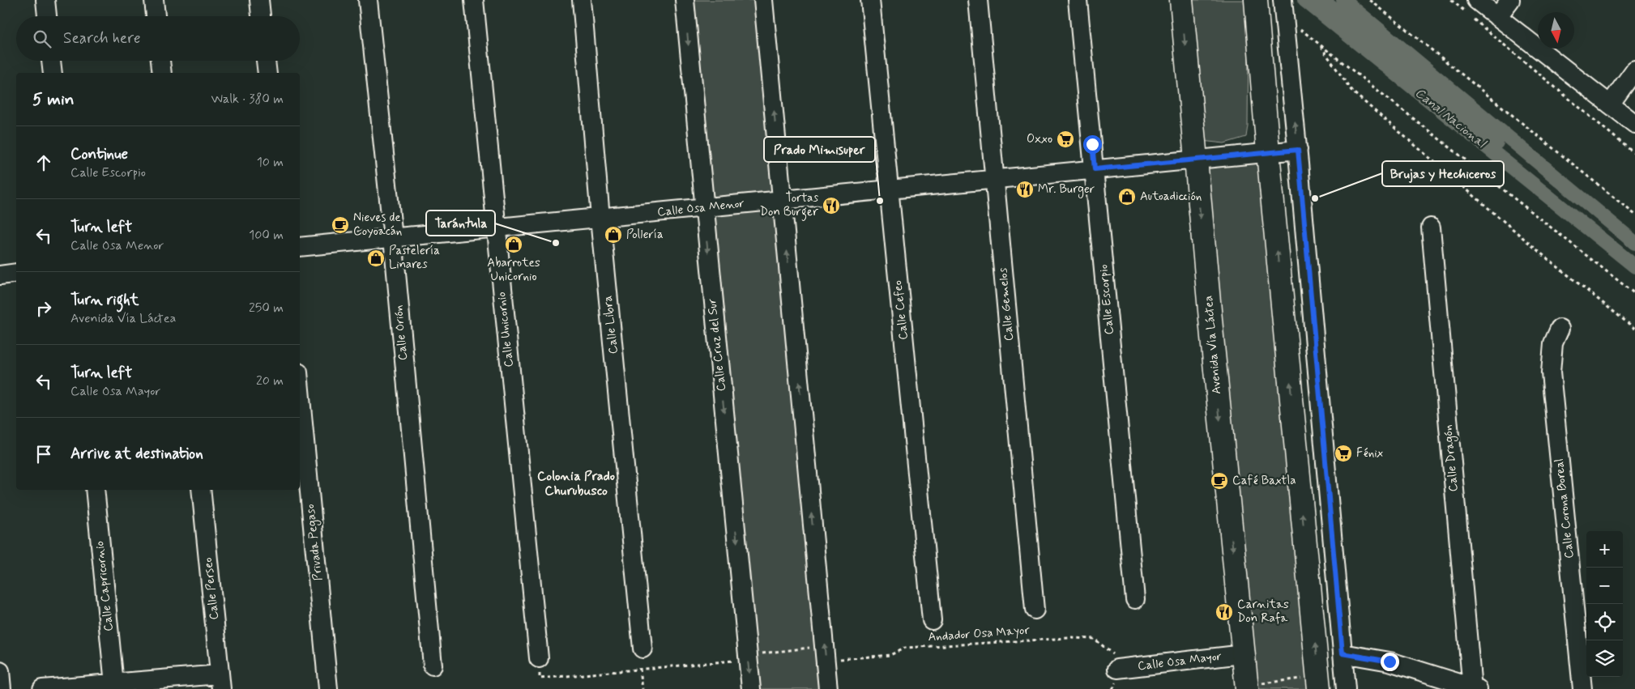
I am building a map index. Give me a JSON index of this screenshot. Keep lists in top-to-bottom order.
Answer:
{
  "streets": {
    "main road": ["Avenida Vía Láctea"],
    "street": [
      "Calle Osa Menor",
      "Calle Escorpio",
      "Calle Gemelos",
      "Calle Cefeo",
      "Calle Libra",
      "Calle Unicornio",
      "Calle Orión",
      "Calle Cruz del Sur",
      "Calle Dragón",
      "Calle Corona Boreal",
      "Privada Pegaso",
      "Calle Capricornio",
      "Calle Perseo",
      "Calle Osa Mayor"
    ],
    "path": ["Andador Osa Mayor"]
  },
  "crossings": [
    ["Calle Osa Menor", "Calle Escorpio"],
    ["Calle Osa Menor", "Calle Gemelos"],
    ["Calle Osa Menor", "Calle Cefeo"],
    ["Calle Osa Menor", "Calle Libra"],
    ["Calle Osa Menor", "Calle Unicornio"],
    ["Calle Osa Menor", "Calle Orión"],
    ["Calle Osa Menor", "Calle Cruz del Sur"],
    ["Calle Osa Menor", "Avenida Vía Láctea"],
    ["Calle Unicornio", "Andador Osa Mayor"],
    ["Calle Cruz del Sur", "Andador Osa Mayor"],
    ["Avenida Vía Láctea", "Calle Osa Mayor"],
    ["Andador Osa Mayor", "Calle Osa Mayor"]
  ],
  "districts": ["Colonia Prado Churubusco"],
  "water": ["Canal Nacional"],
  "places": {
    "supermarket": ["Oxxo", "Fénix"],
    "restaurant": ["Mr. Burger", "Tortas Don Burger", "Carnitas Don Rafa"],
    "shop": [
      "Autoadicción",
      "Pollería",
      "Abarrotes Unicornio",
      "Pastelería Linares"
    ],
    "other": ["Brujas y Hechiceros", "Prado Mimisuper", "Tarántula"],
    "cafe": ["Nieves de Coyoacán", "Café Baxtla"]
  },
  "north": "bottom",
  "page": {
    "search": "Search here",
    "heading": ["5 min", "Walk · 380 m"],
    "list": [
      ["Continue", "Calle Escorpio", "10 m"],
      ["Turn left", "Calle Osa Menor", "100 m"],
      ["Turn right", "Avenida Vía Láctea", "250 m"],
      ["Turn left", "Calle Osa Mayor", "20 m"],
      "Arrive at destination"
    ],
    "map_buttons": ["+", "−"]
  }
}
